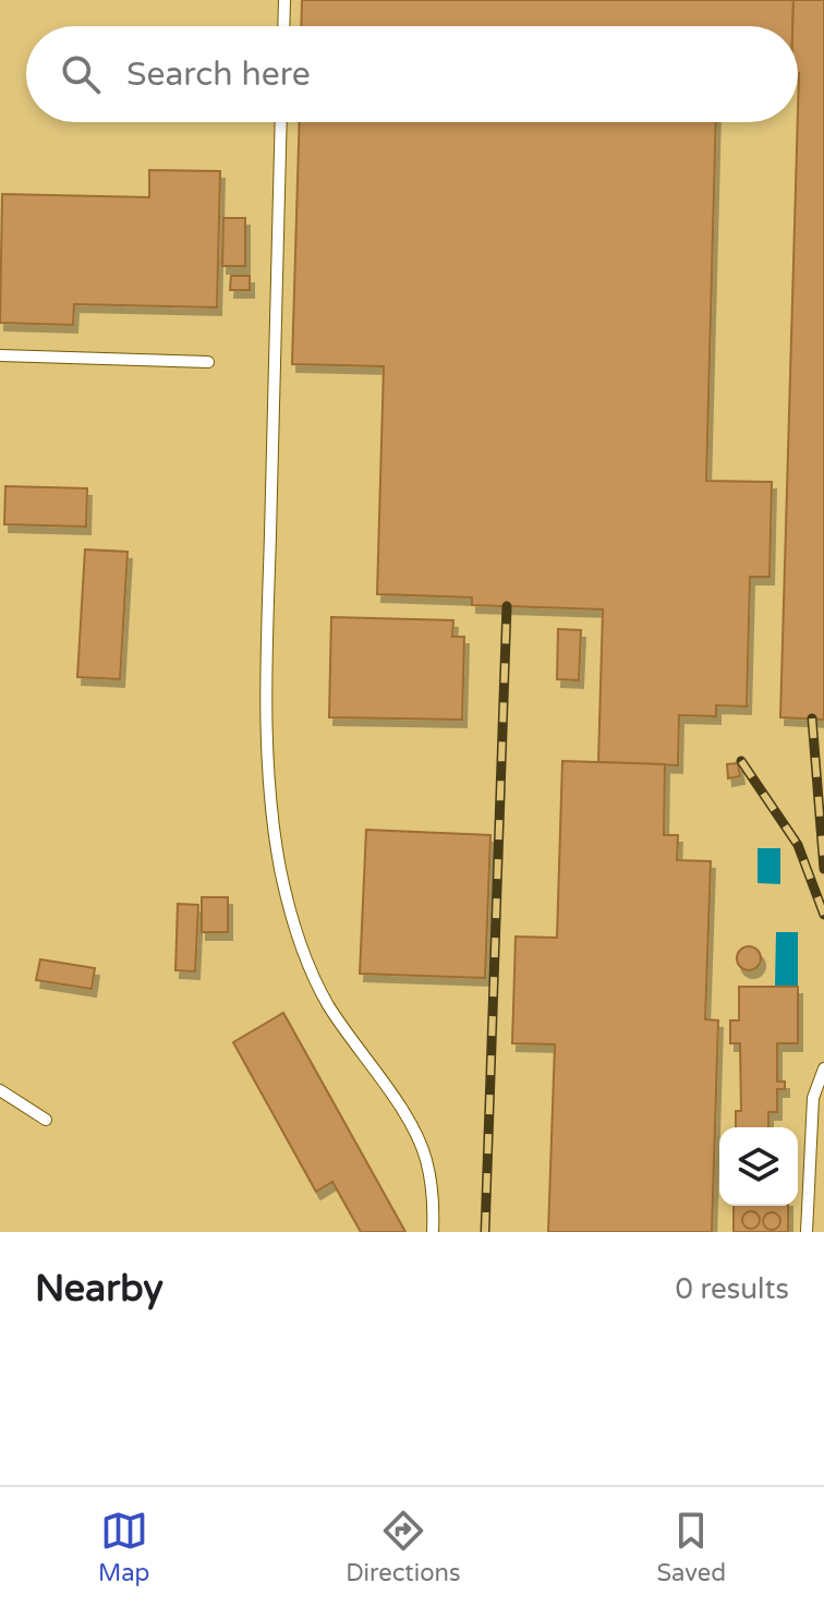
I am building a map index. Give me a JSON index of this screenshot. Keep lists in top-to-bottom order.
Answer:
{
  "page": {
    "search": "Search here",
    "heading": ["Nearby", "0 results"],
    "nav": ["Map", "Directions", "Saved"]
  }
}
